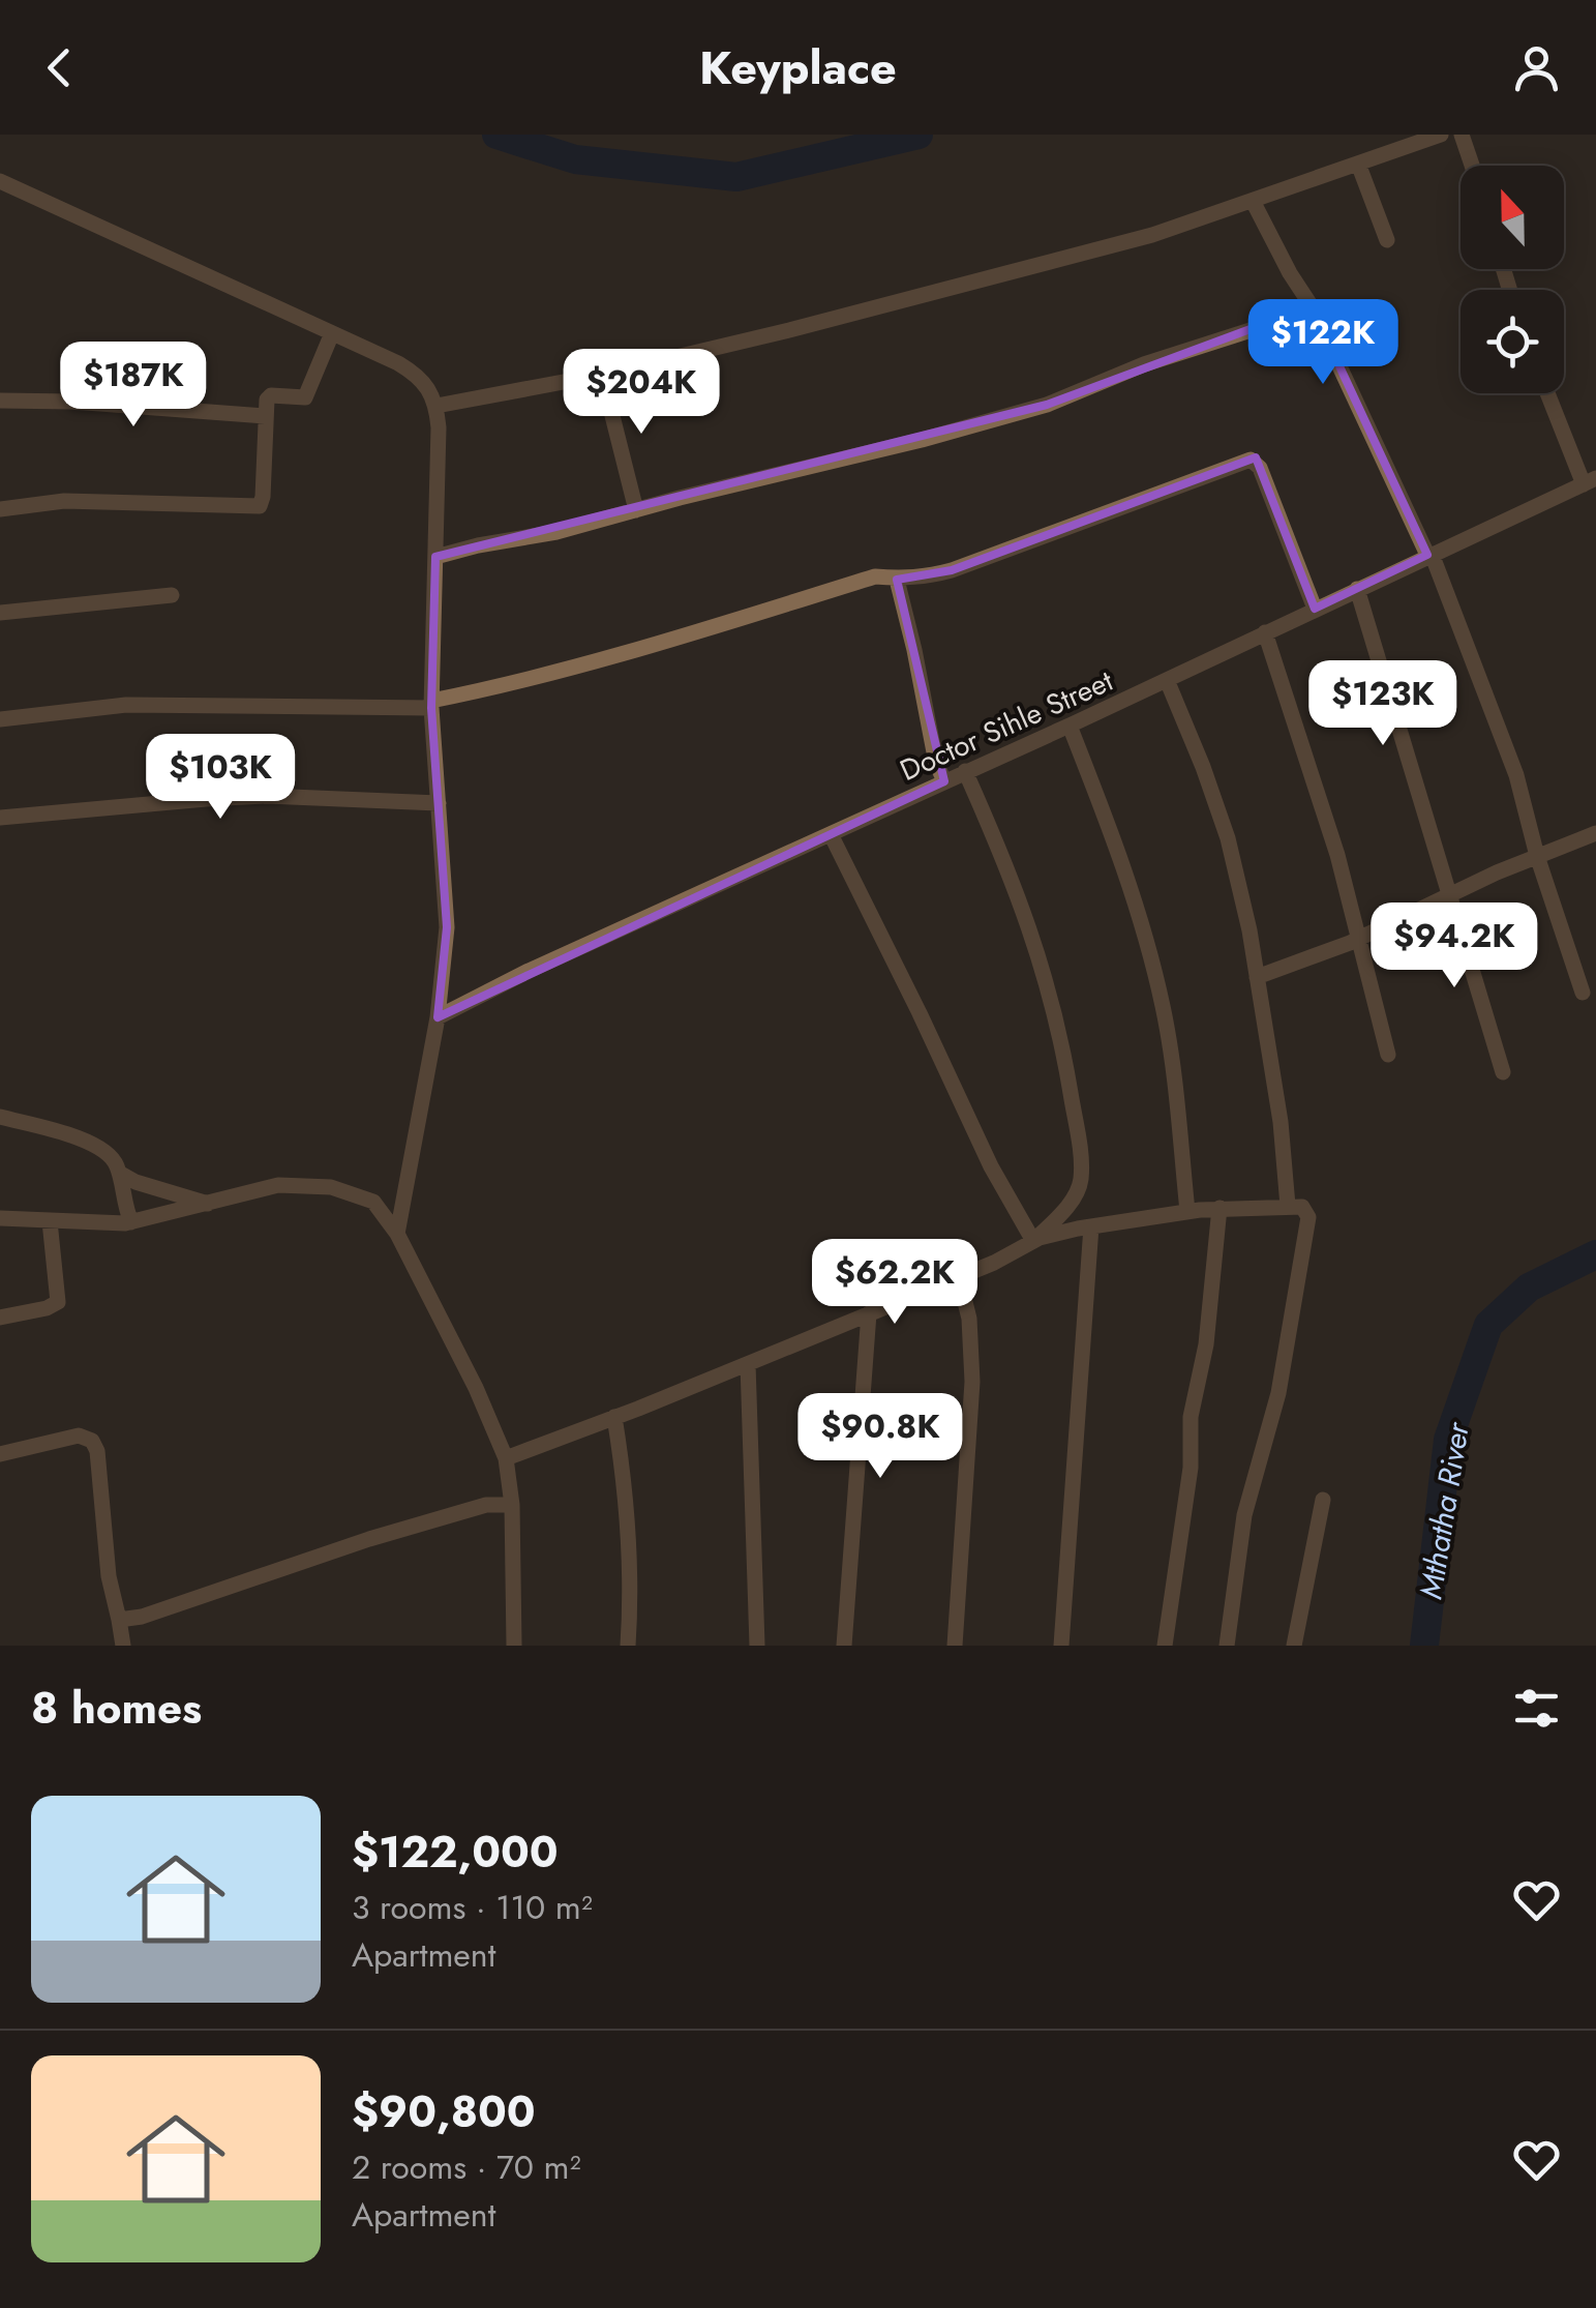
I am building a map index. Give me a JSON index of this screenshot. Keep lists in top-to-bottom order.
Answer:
{
  "streets": {
    "street": ["Doctor Sihle Street"]
  },
  "water": ["Mthatha River"],
  "north": "top",
  "page": {
    "header": "Keyplace",
    "price": [
      "$122K",
      "$187K",
      "$204K",
      "$123K",
      "$103K",
      "$94.2K",
      "$62.2K",
      "$90.8K"
    ],
    "heading": "8 homes",
    "list": [
      {
        "name": "$122,000",
        "note": "3 rooms · 110 m² · Apartment"
      },
      {
        "name": "$90,800",
        "note": "2 rooms · 70 m² · Apartment"
      }
    ]
  }
}
